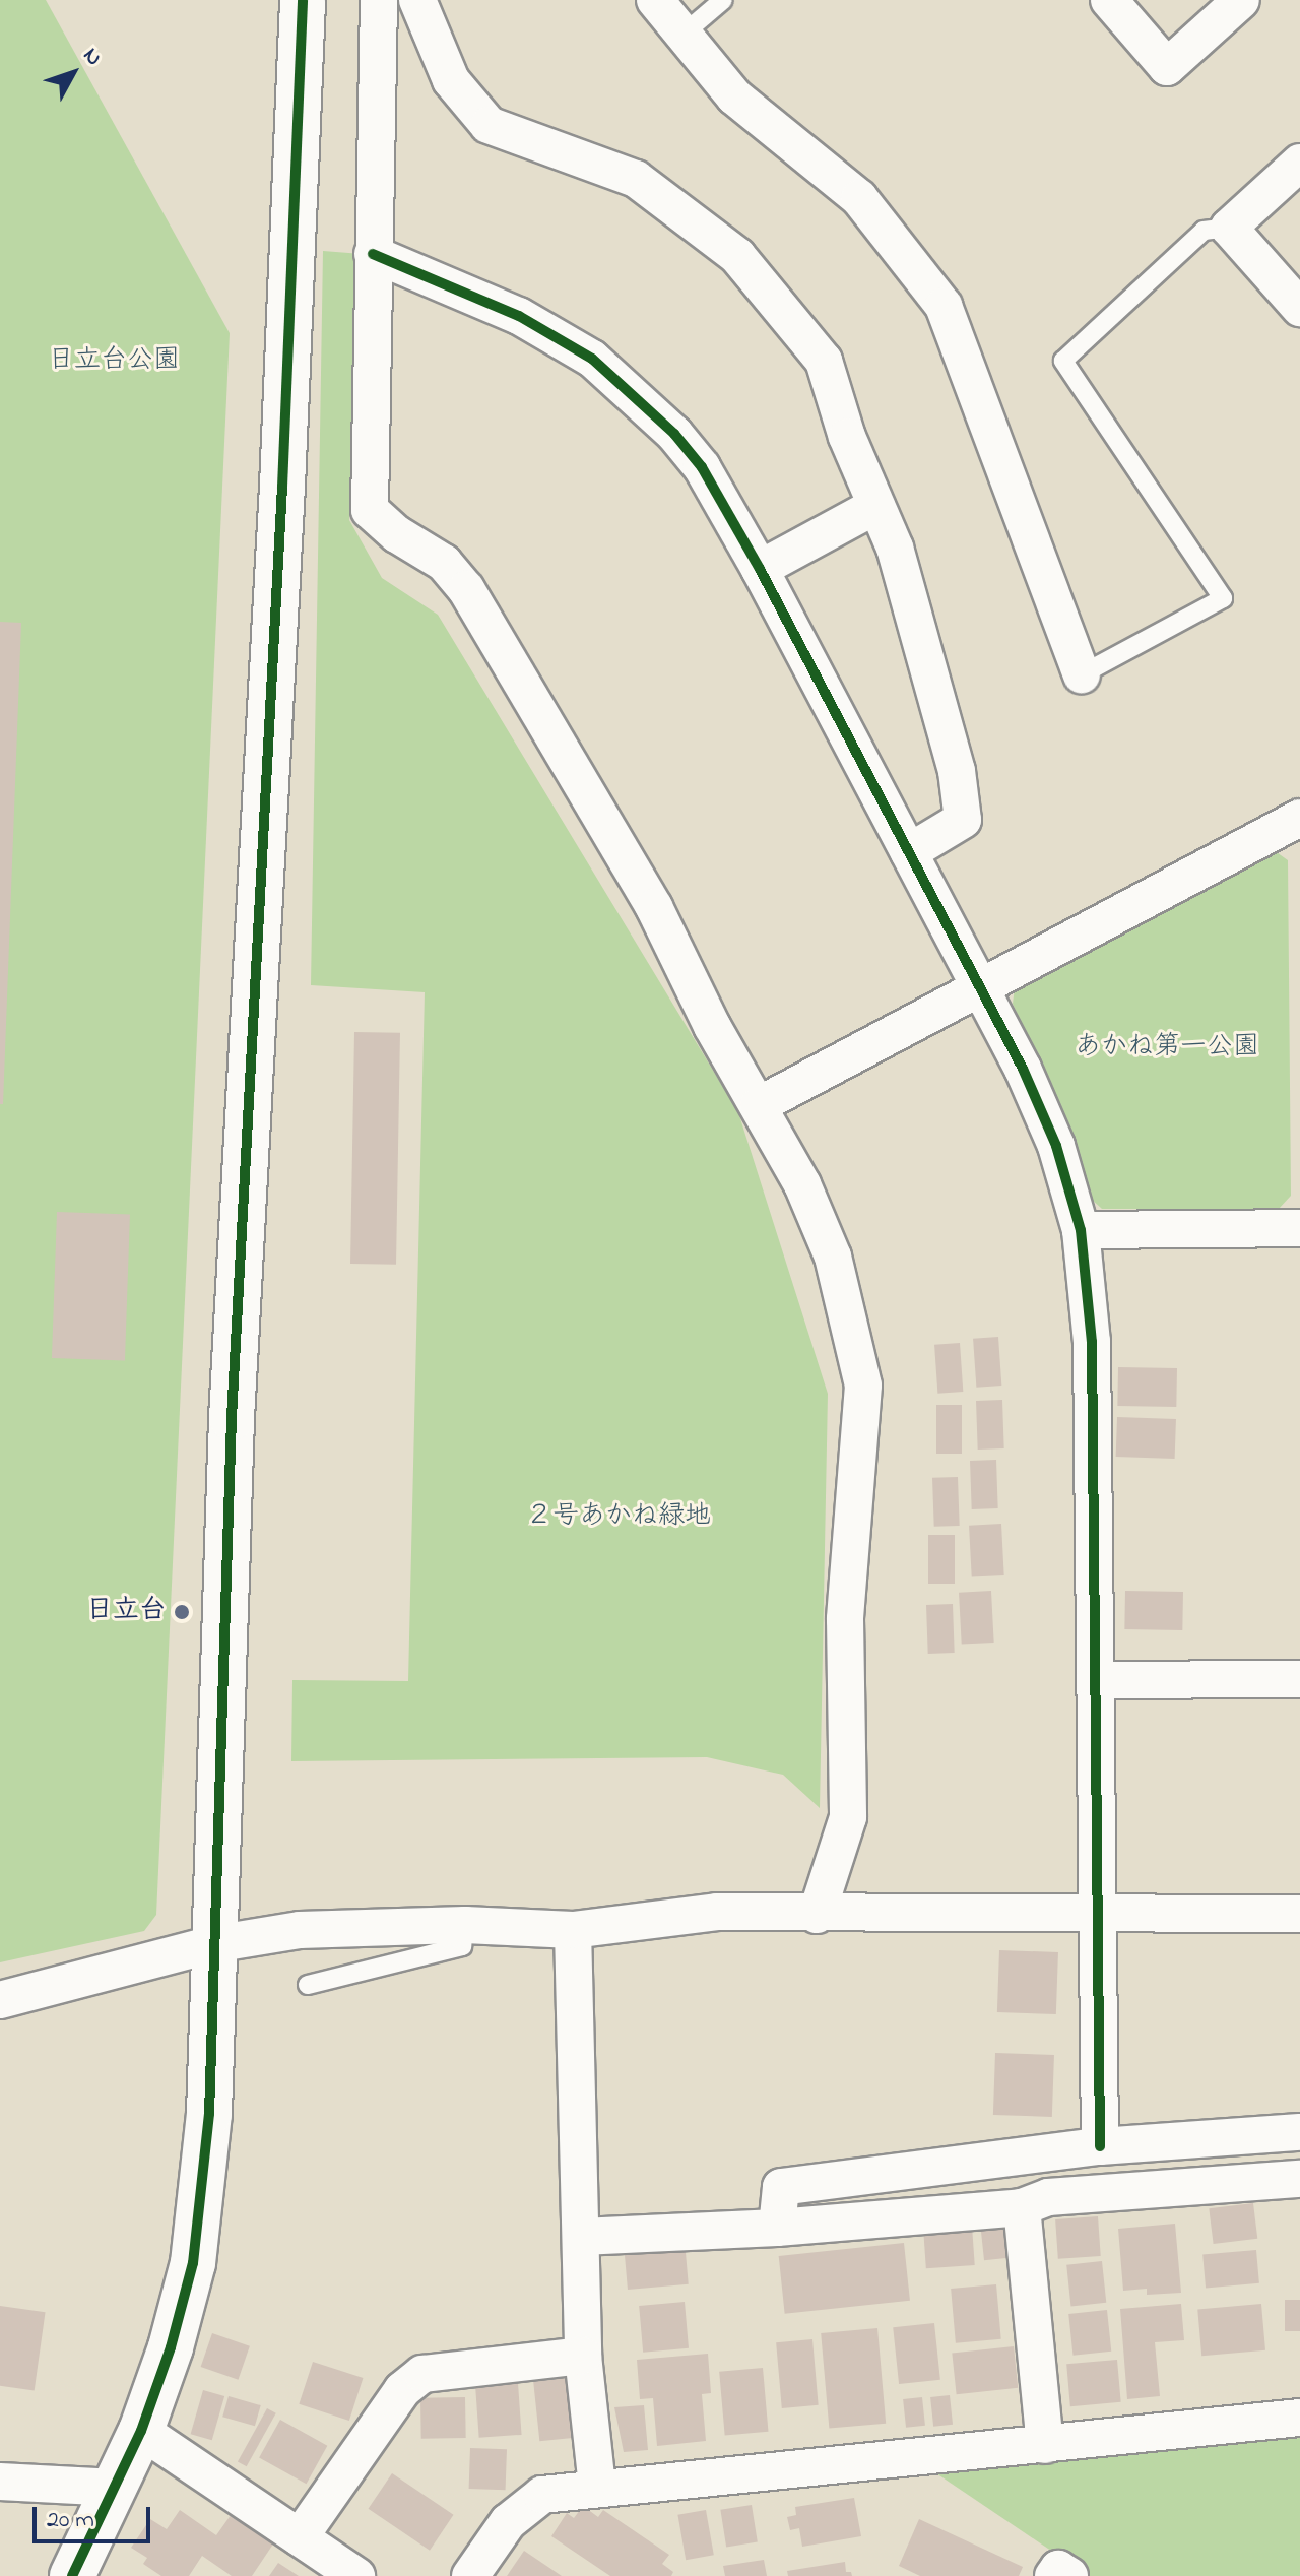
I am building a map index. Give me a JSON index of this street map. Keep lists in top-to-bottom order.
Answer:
{
  "parks": ["日立台公園", "あかね第一公園", "２号あかね緑地"],
  "places": ["日立台"],
  "scale_bar": "20 m",
  "north": "top right"
}
